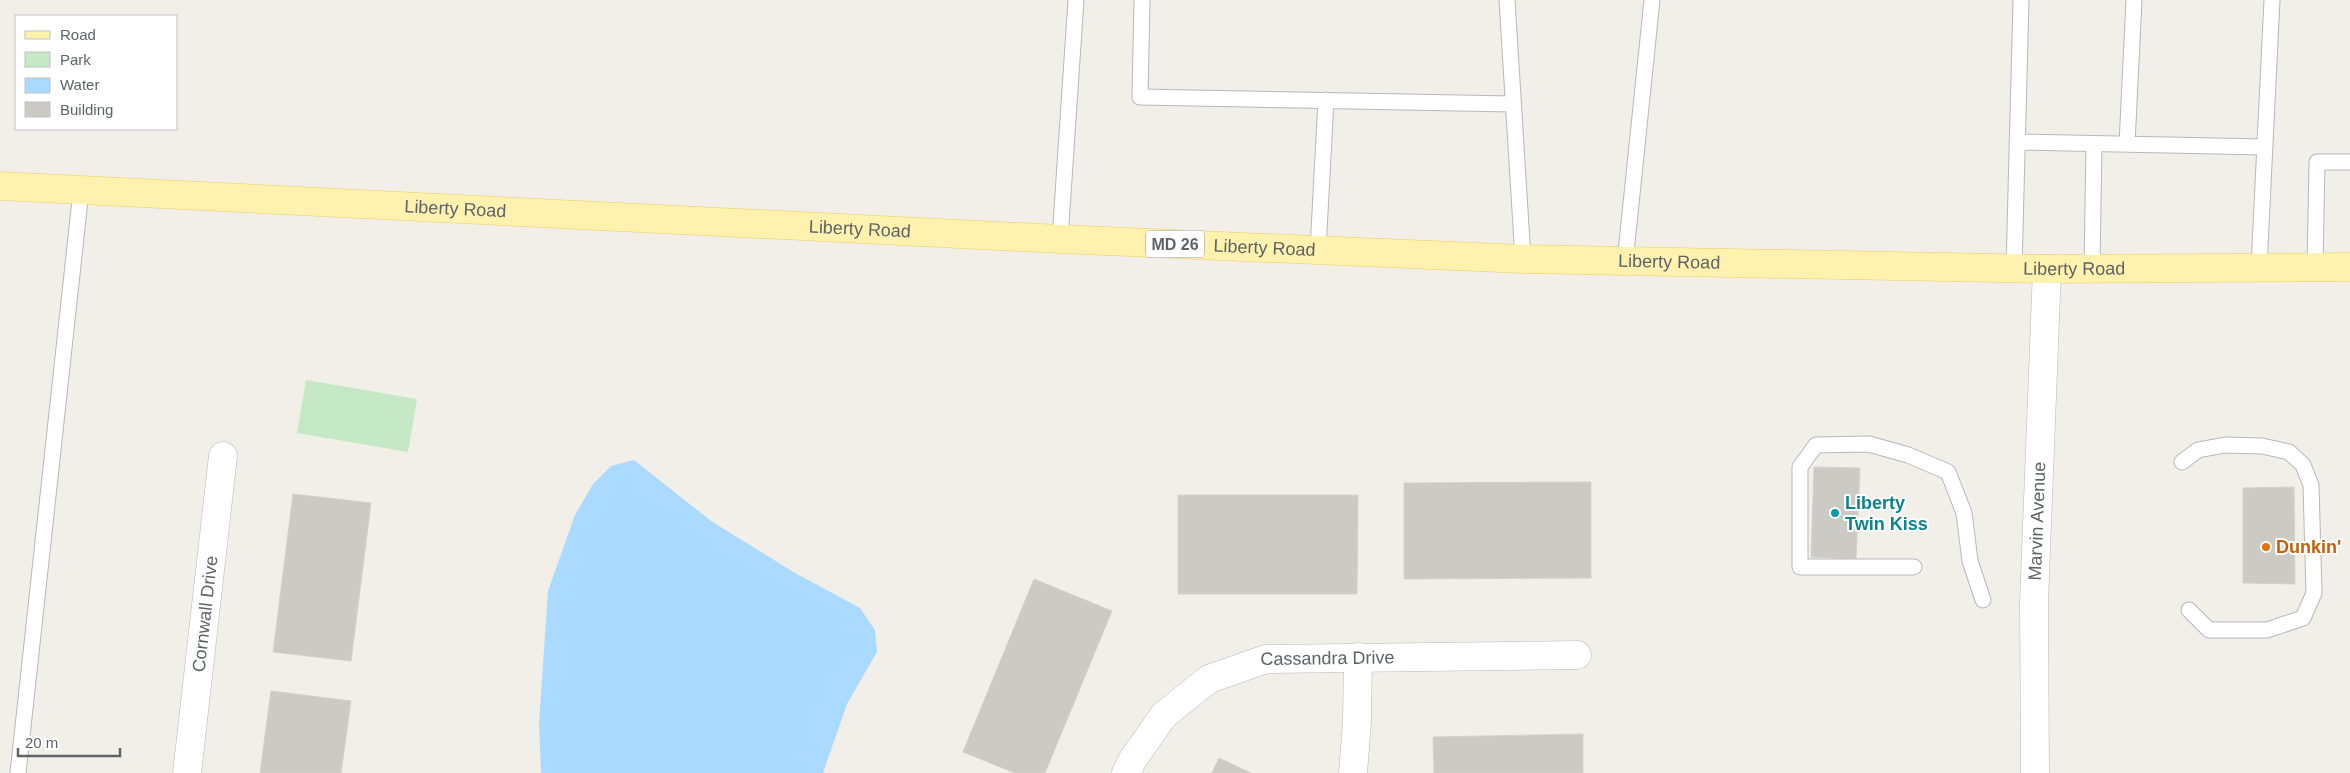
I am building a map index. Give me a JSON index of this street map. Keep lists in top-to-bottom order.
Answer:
{
  "streets": {
    "main road": ["Liberty Road", "MD 26"],
    "street": ["Marvin Avenue", "Cornwall Drive", "Cassandra Drive"]
  },
  "crossings": [
    ["Liberty Road", "Marvin Avenue"]
  ],
  "places": ["Liberty Twin Kiss", "Dunkin'"],
  "legend": [
    "Road",
    "Park",
    "Water",
    "Building"
  ],
  "scale_bar": "20 m"
}
